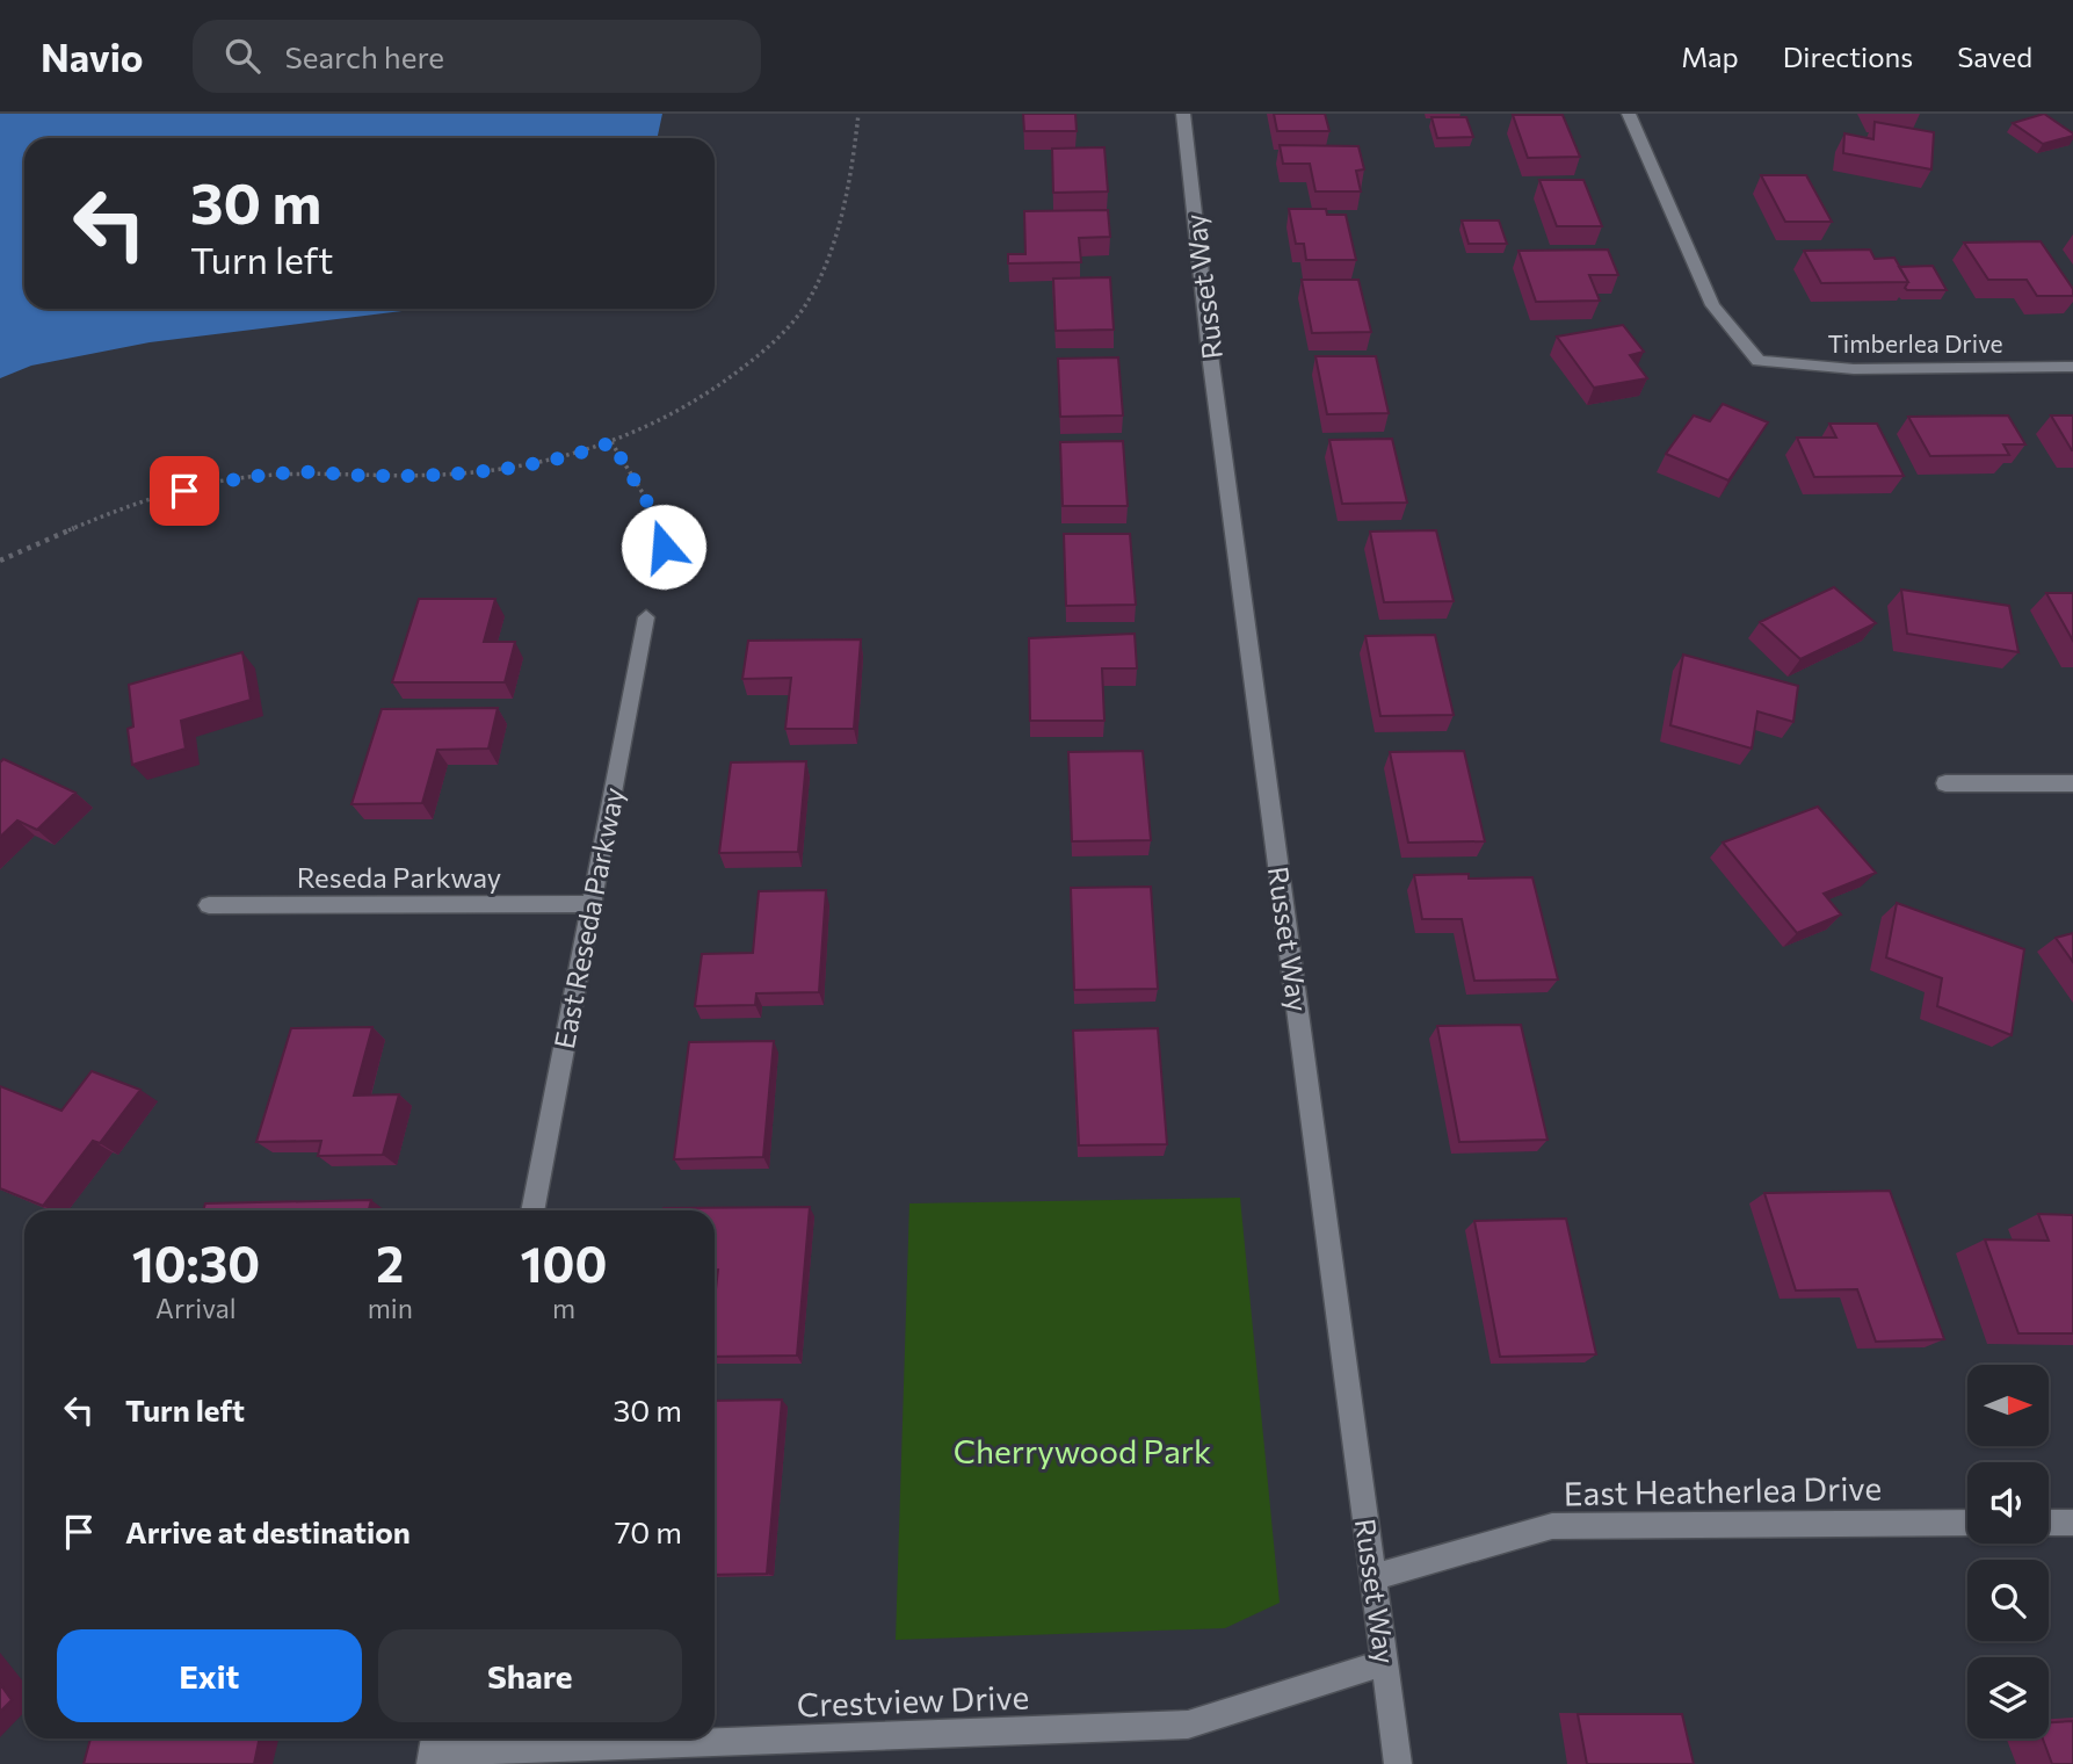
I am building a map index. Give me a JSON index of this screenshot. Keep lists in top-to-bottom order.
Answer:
{
  "streets": {
    "street": [
      "Russet Way",
      "Timberlea Drive",
      "Reseda Parkway",
      "East Reseda Parkway",
      "East Heatherlea Drive",
      "Crestview Drive"
    ]
  },
  "crossings": [
    ["Russet Way", "East Heatherlea Drive"],
    ["Russet Way", "Crestview Drive"],
    ["Reseda Parkway", "East Reseda Parkway"]
  ],
  "parks": ["Cherrywood Park"],
  "north": "right",
  "page": {
    "header": "Navio",
    "search": "Search here",
    "nav": ["Map", "Directions", "Saved"],
    "turn": ["30 m", "Turn left"],
    "eta": [
      "10:30",
      "Arrival",
      "2",
      "min",
      "100",
      "m"
    ],
    "list": [
      {
        "name": "Turn left",
        "value": "30 m"
      },
      {
        "name": "Arrive at destination",
        "value": "70 m"
      }
    ],
    "buttons": ["Exit", "Share"]
  }
}
